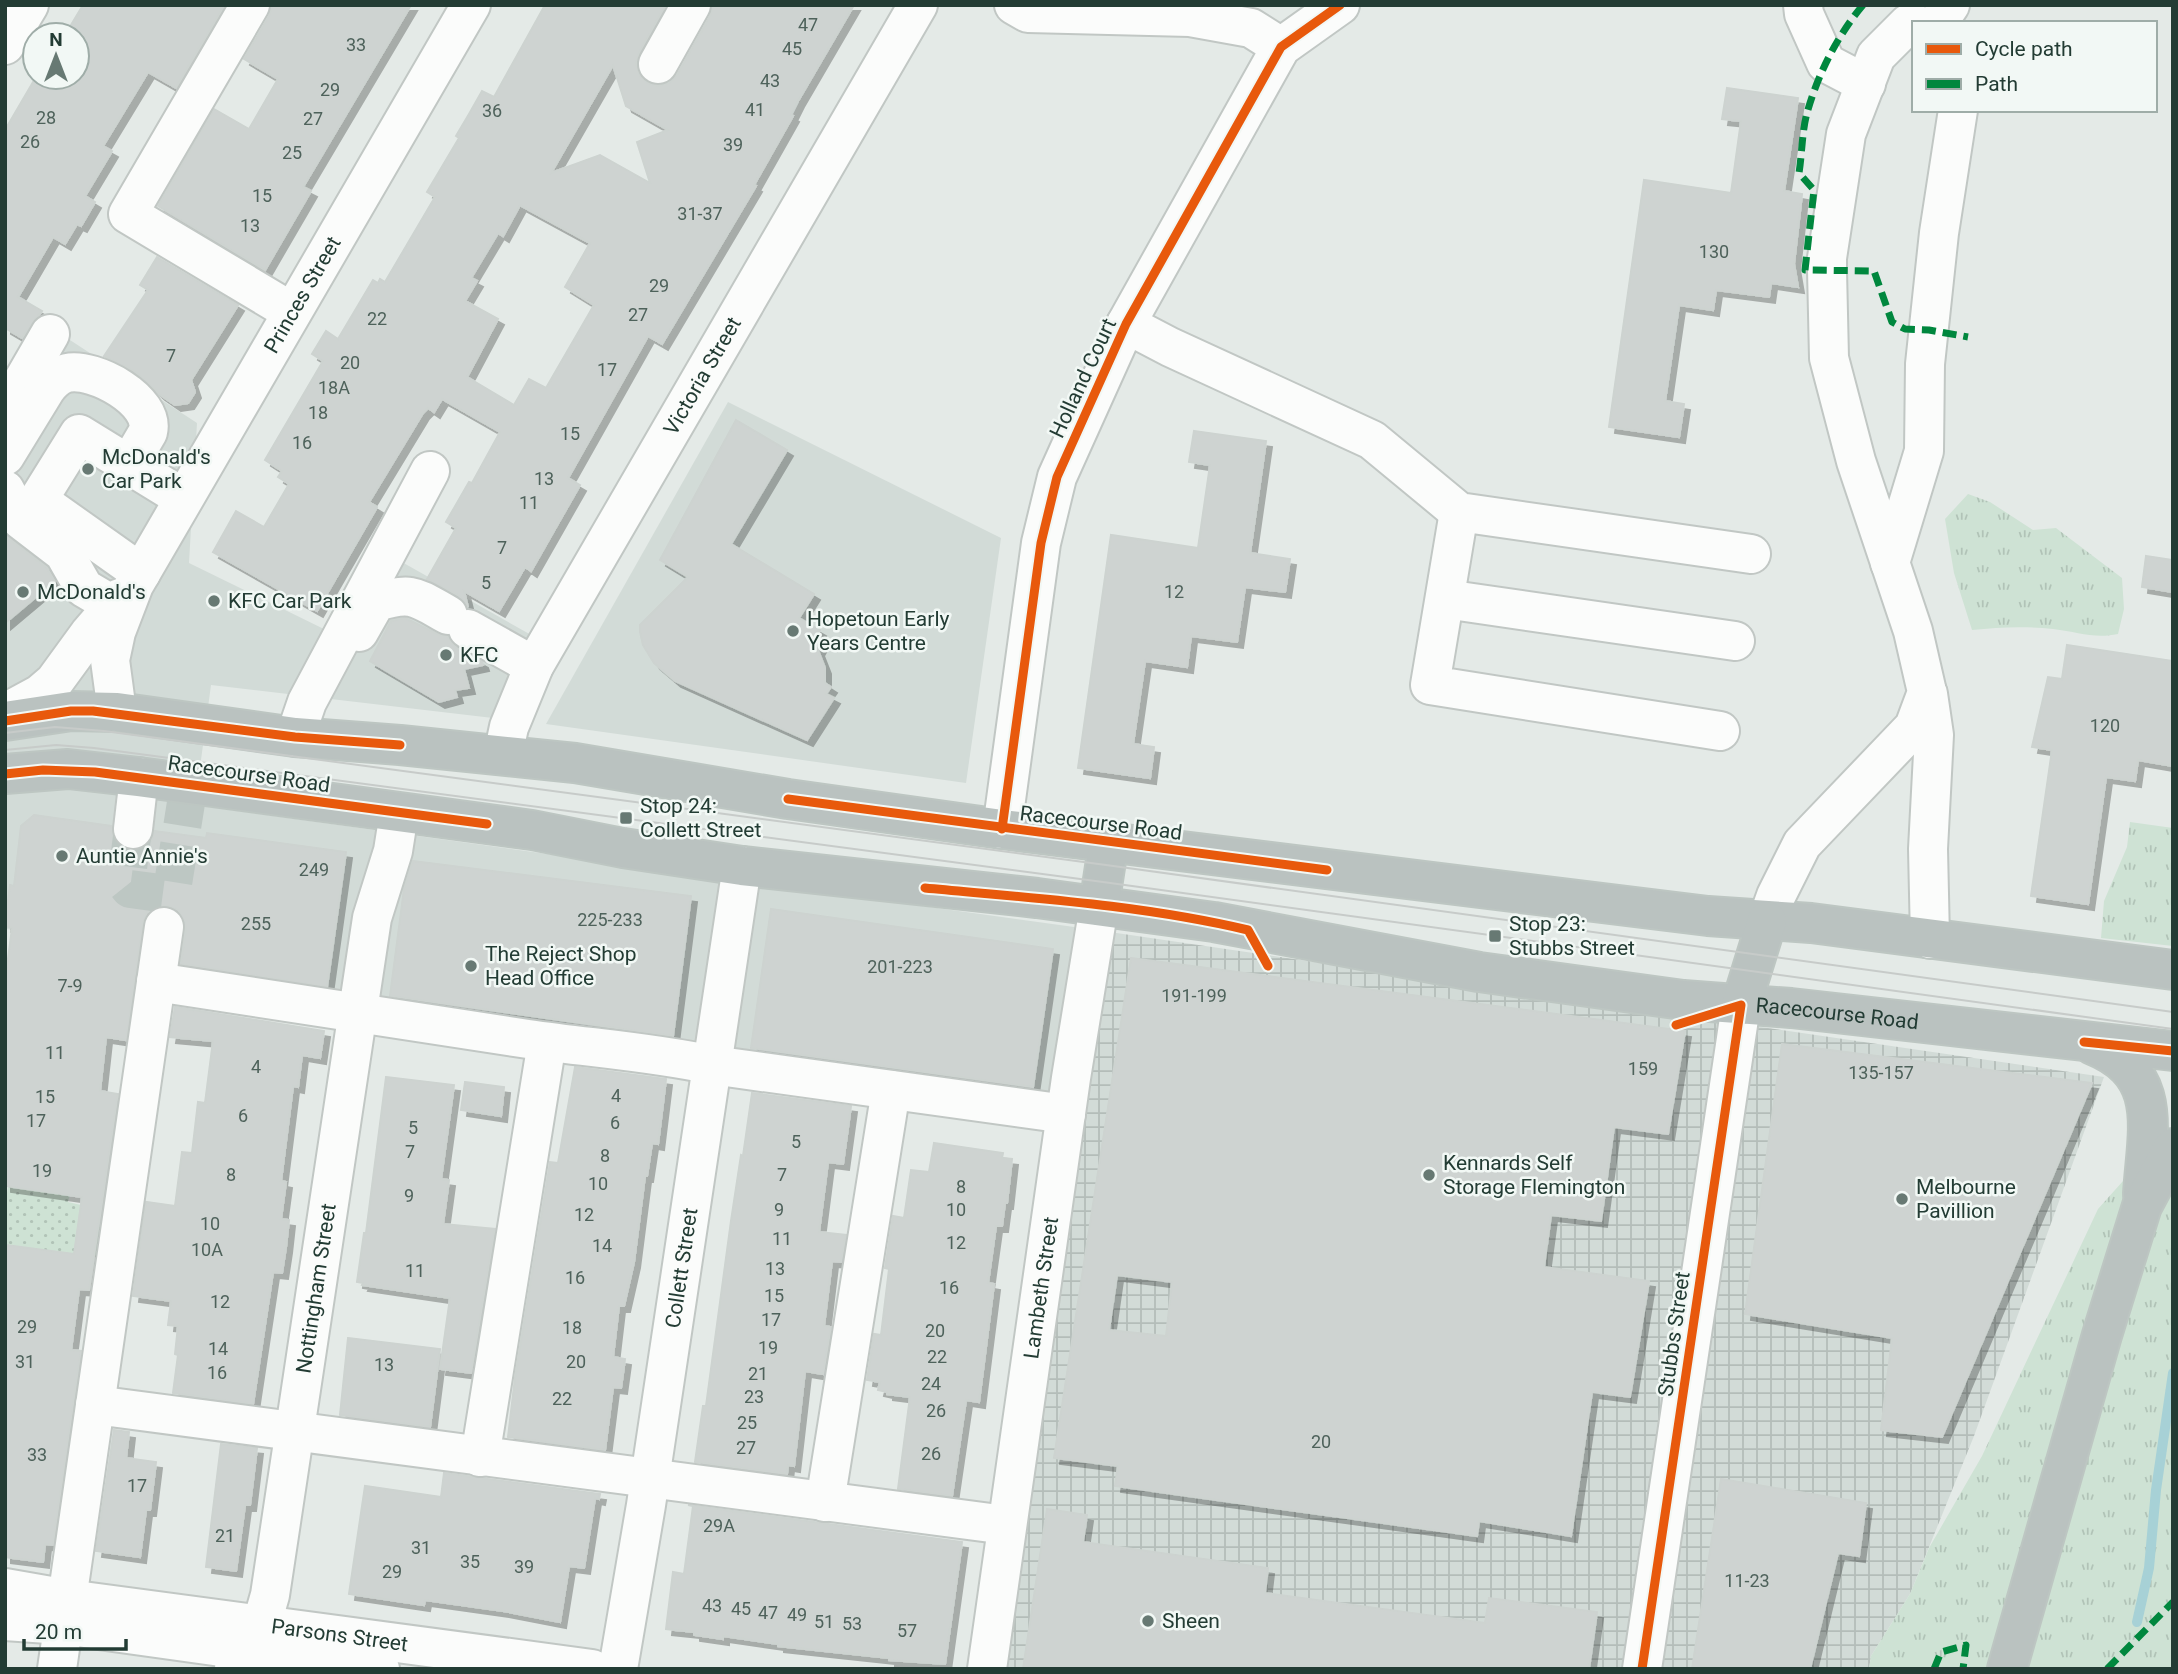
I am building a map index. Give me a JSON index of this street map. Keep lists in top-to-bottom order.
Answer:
{
  "streets": {
    "highway": ["Racecourse Road", "Stubbs Street"],
    "street": [
      "Princes Street",
      "Victoria Street",
      "Holland Court",
      "Collett Street",
      "Lambeth Street",
      "Nottingham Street",
      "Parsons Street"
    ]
  },
  "crossings": [
    ["Princes Street", "Racecourse Road"],
    ["Victoria Street", "Racecourse Road"],
    ["Holland Court", "Racecourse Road"],
    ["Racecourse Road", "Collett Street"],
    ["Racecourse Road", "Lambeth Street"],
    ["Racecourse Road", "Nottingham Street"],
    ["Racecourse Road", "Stubbs Street"],
    ["Nottingham Street", "Parsons Street"]
  ],
  "places": {
    "other": [
      "McDonald's Car Park",
      "McDonald's",
      "KFC Car Park",
      "Hopetoun Early Years Centre",
      "KFC",
      "Auntie Annie's",
      "The Reject Shop Head Office",
      "Kennards Self Storage Flemington",
      "Melbourne Pavillion",
      "Sheen"
    ],
    "transit": ["Stop 24: Collett Street", "Stop 23: Stubbs Street"]
  },
  "house_numbers": [
    "47",
    "33",
    "45",
    "43",
    "29",
    "41",
    "36",
    "28",
    "27",
    "26",
    "39",
    "25",
    "15",
    "31-37",
    "13",
    "130",
    "29",
    "27",
    "22",
    "7",
    "20",
    "17",
    "18A",
    "18",
    "15",
    "16",
    "13",
    "11",
    "7",
    "5",
    "12",
    "120",
    "249",
    "225-233",
    "255",
    "201-223",
    "7-9",
    "191-199",
    "11",
    "4",
    "159",
    "135-157",
    "4",
    "15",
    "6",
    "17",
    "6",
    "5",
    "5",
    "7",
    "8",
    "19",
    "8",
    "7",
    "10",
    "8",
    "9",
    "9",
    "10",
    "12",
    "10",
    "11",
    "12",
    "14",
    "10A",
    "13",
    "11",
    "16",
    "16",
    "15",
    "12",
    "17",
    "29",
    "18",
    "20",
    "19",
    "14",
    "22",
    "31",
    "20",
    "13",
    "16",
    "21",
    "24",
    "23",
    "22",
    "26",
    "25",
    "20",
    "27",
    "26",
    "33",
    "17",
    "29A",
    "21",
    "31",
    "35",
    "39",
    "29",
    "11-23",
    "43",
    "45",
    "47",
    "49",
    "51",
    "53",
    "57"
  ],
  "legend": ["Cycle path", "Path"],
  "scale_bar": "20 m",
  "north": "top"
}
